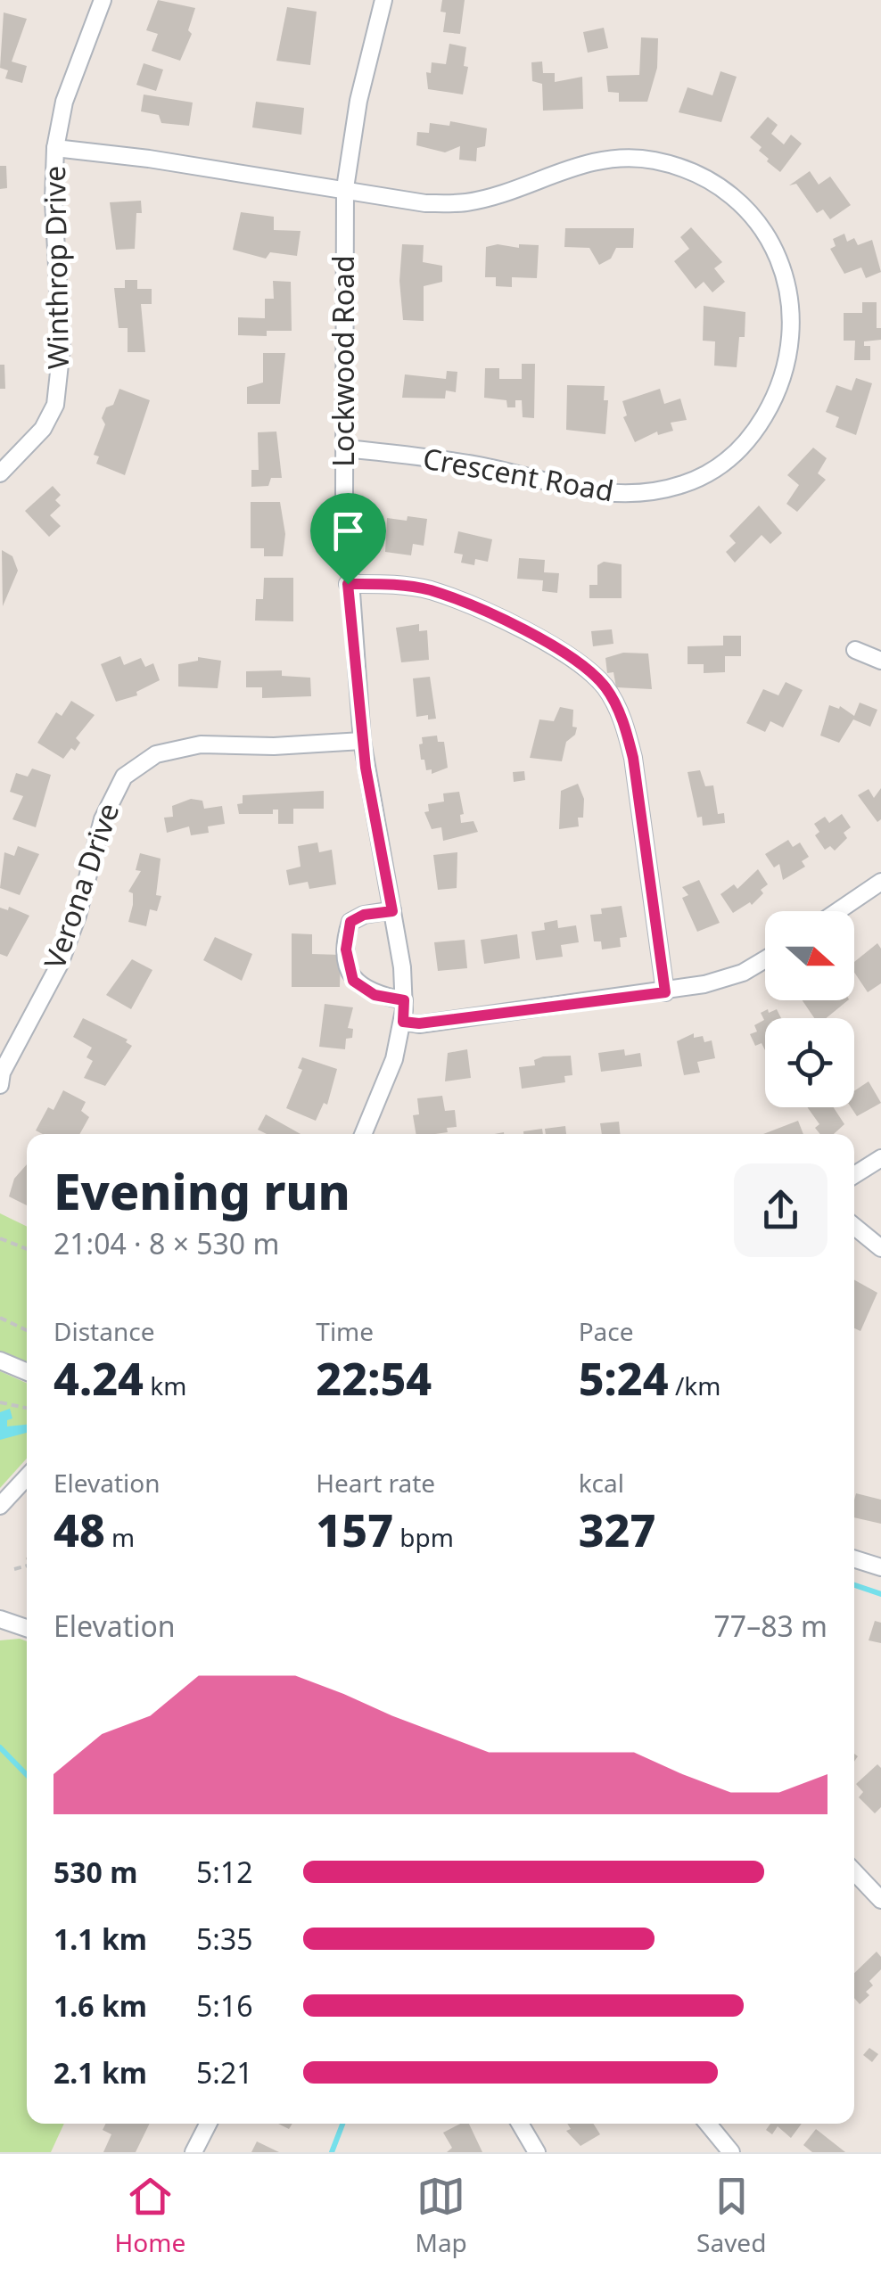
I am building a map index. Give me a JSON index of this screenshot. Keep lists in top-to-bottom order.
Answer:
{
  "streets": {
    "street": [
      "Winthrop Drive",
      "Lockwood Road",
      "Crescent Road",
      "Verona Drive"
    ]
  },
  "crossings": [
    ["Winthrop Drive", "Lockwood Road"],
    ["Winthrop Drive", "Crescent Road"],
    ["Lockwood Road", "Crescent Road"],
    ["Lockwood Road", "Verona Drive"]
  ],
  "north": "right",
  "page": {
    "heading": ["Evening run", "21:04 · 8 × 530 m"],
    "stats": [
      ["Distance", "4.24 km"],
      ["Time", "22:54"],
      ["Pace", "5:24 /km"],
      ["Elevation", "48 m"],
      ["Heart rate", "157 bpm"],
      ["kcal", "327"]
    ],
    "chart": ["Elevation", "77–83 m"],
    "list": [
      {
        "name": "530 m",
        "note": "5:12"
      },
      {
        "name": "1.1 km",
        "note": "5:35"
      },
      {
        "name": "1.6 km",
        "note": "5:16"
      },
      {
        "name": "2.1 km",
        "note": "5:21"
      }
    ],
    "tabs": ["Home", "Map", "Saved"]
  }
}
